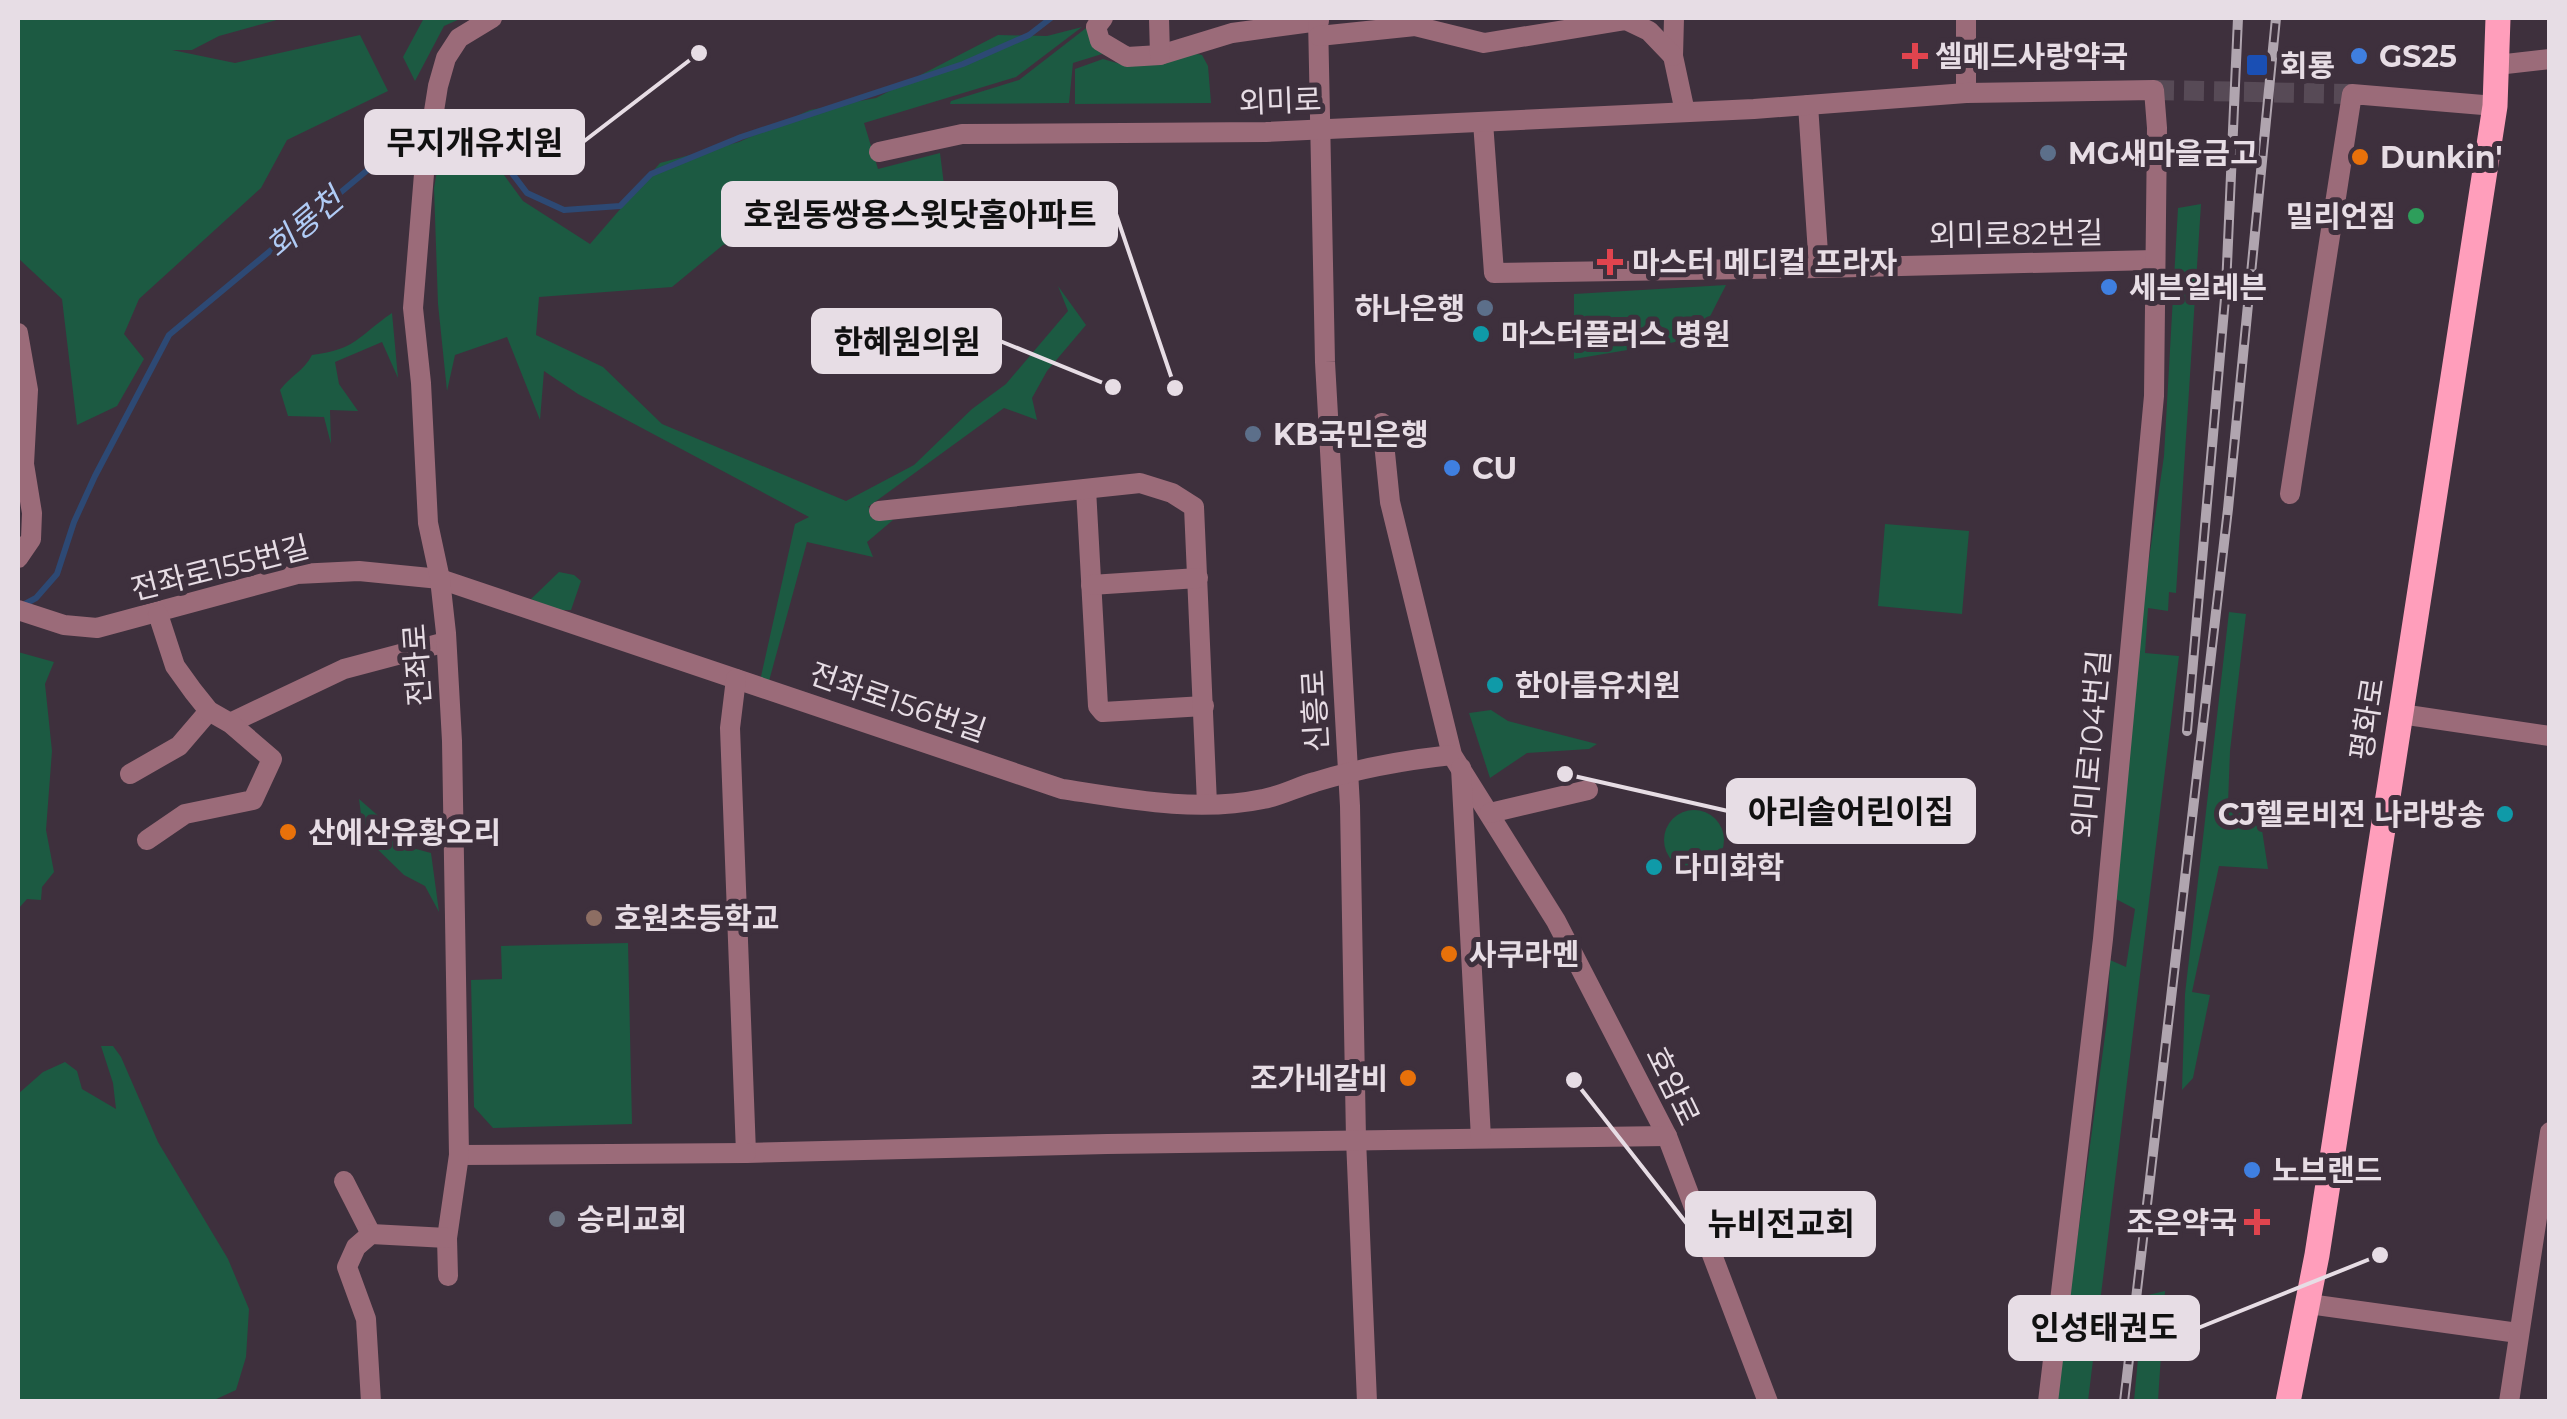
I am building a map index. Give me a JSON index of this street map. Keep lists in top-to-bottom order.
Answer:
{
  "streets": {
    "main road": ["평화로"],
    "street": [
      "외미로",
      "외미로82번길",
      "전좌로155번길",
      "전좌로",
      "전좌로156번길",
      "신흥로",
      "외미로104번길",
      "호암로"
    ]
  },
  "crossings": [
    ["외미로", "외미로82번길"],
    ["외미로", "신흥로"],
    ["외미로", "외미로104번길"],
    ["외미로82번길", "외미로104번길"],
    ["전좌로155번길", "전좌로"],
    ["전좌로155번길", "전좌로156번길"],
    ["전좌로", "전좌로156번길"],
    ["전좌로156번길", "신흥로"],
    ["전좌로156번길", "호암로"]
  ],
  "water": ["회룡천"],
  "places": {
    "other": [
      "무지개유치원",
      "GS25",
      "MG새마을금고",
      "Dunkin'",
      "밀리언짐",
      "세븐일레븐",
      "하나은행",
      "마스터플러스 병원",
      "한혜원의원",
      "호원동쌍용스윗닷홈아파트",
      "KB국민은행",
      "CU",
      "한아름유치원",
      "아리솔어린이집",
      "CJ헬로비전 나라방송",
      "산에산유황오리",
      "다미화학",
      "호원초등학교",
      "사쿠라멘",
      "조가네갈비",
      "뉴비전교회",
      "노브랜드",
      "승리교회",
      "인성태권도"
    ],
    "health": ["셀메드사랑약국", "마스터 메디컬 프라자", "조은약국"],
    "transit": ["회룡"]
  }
}
